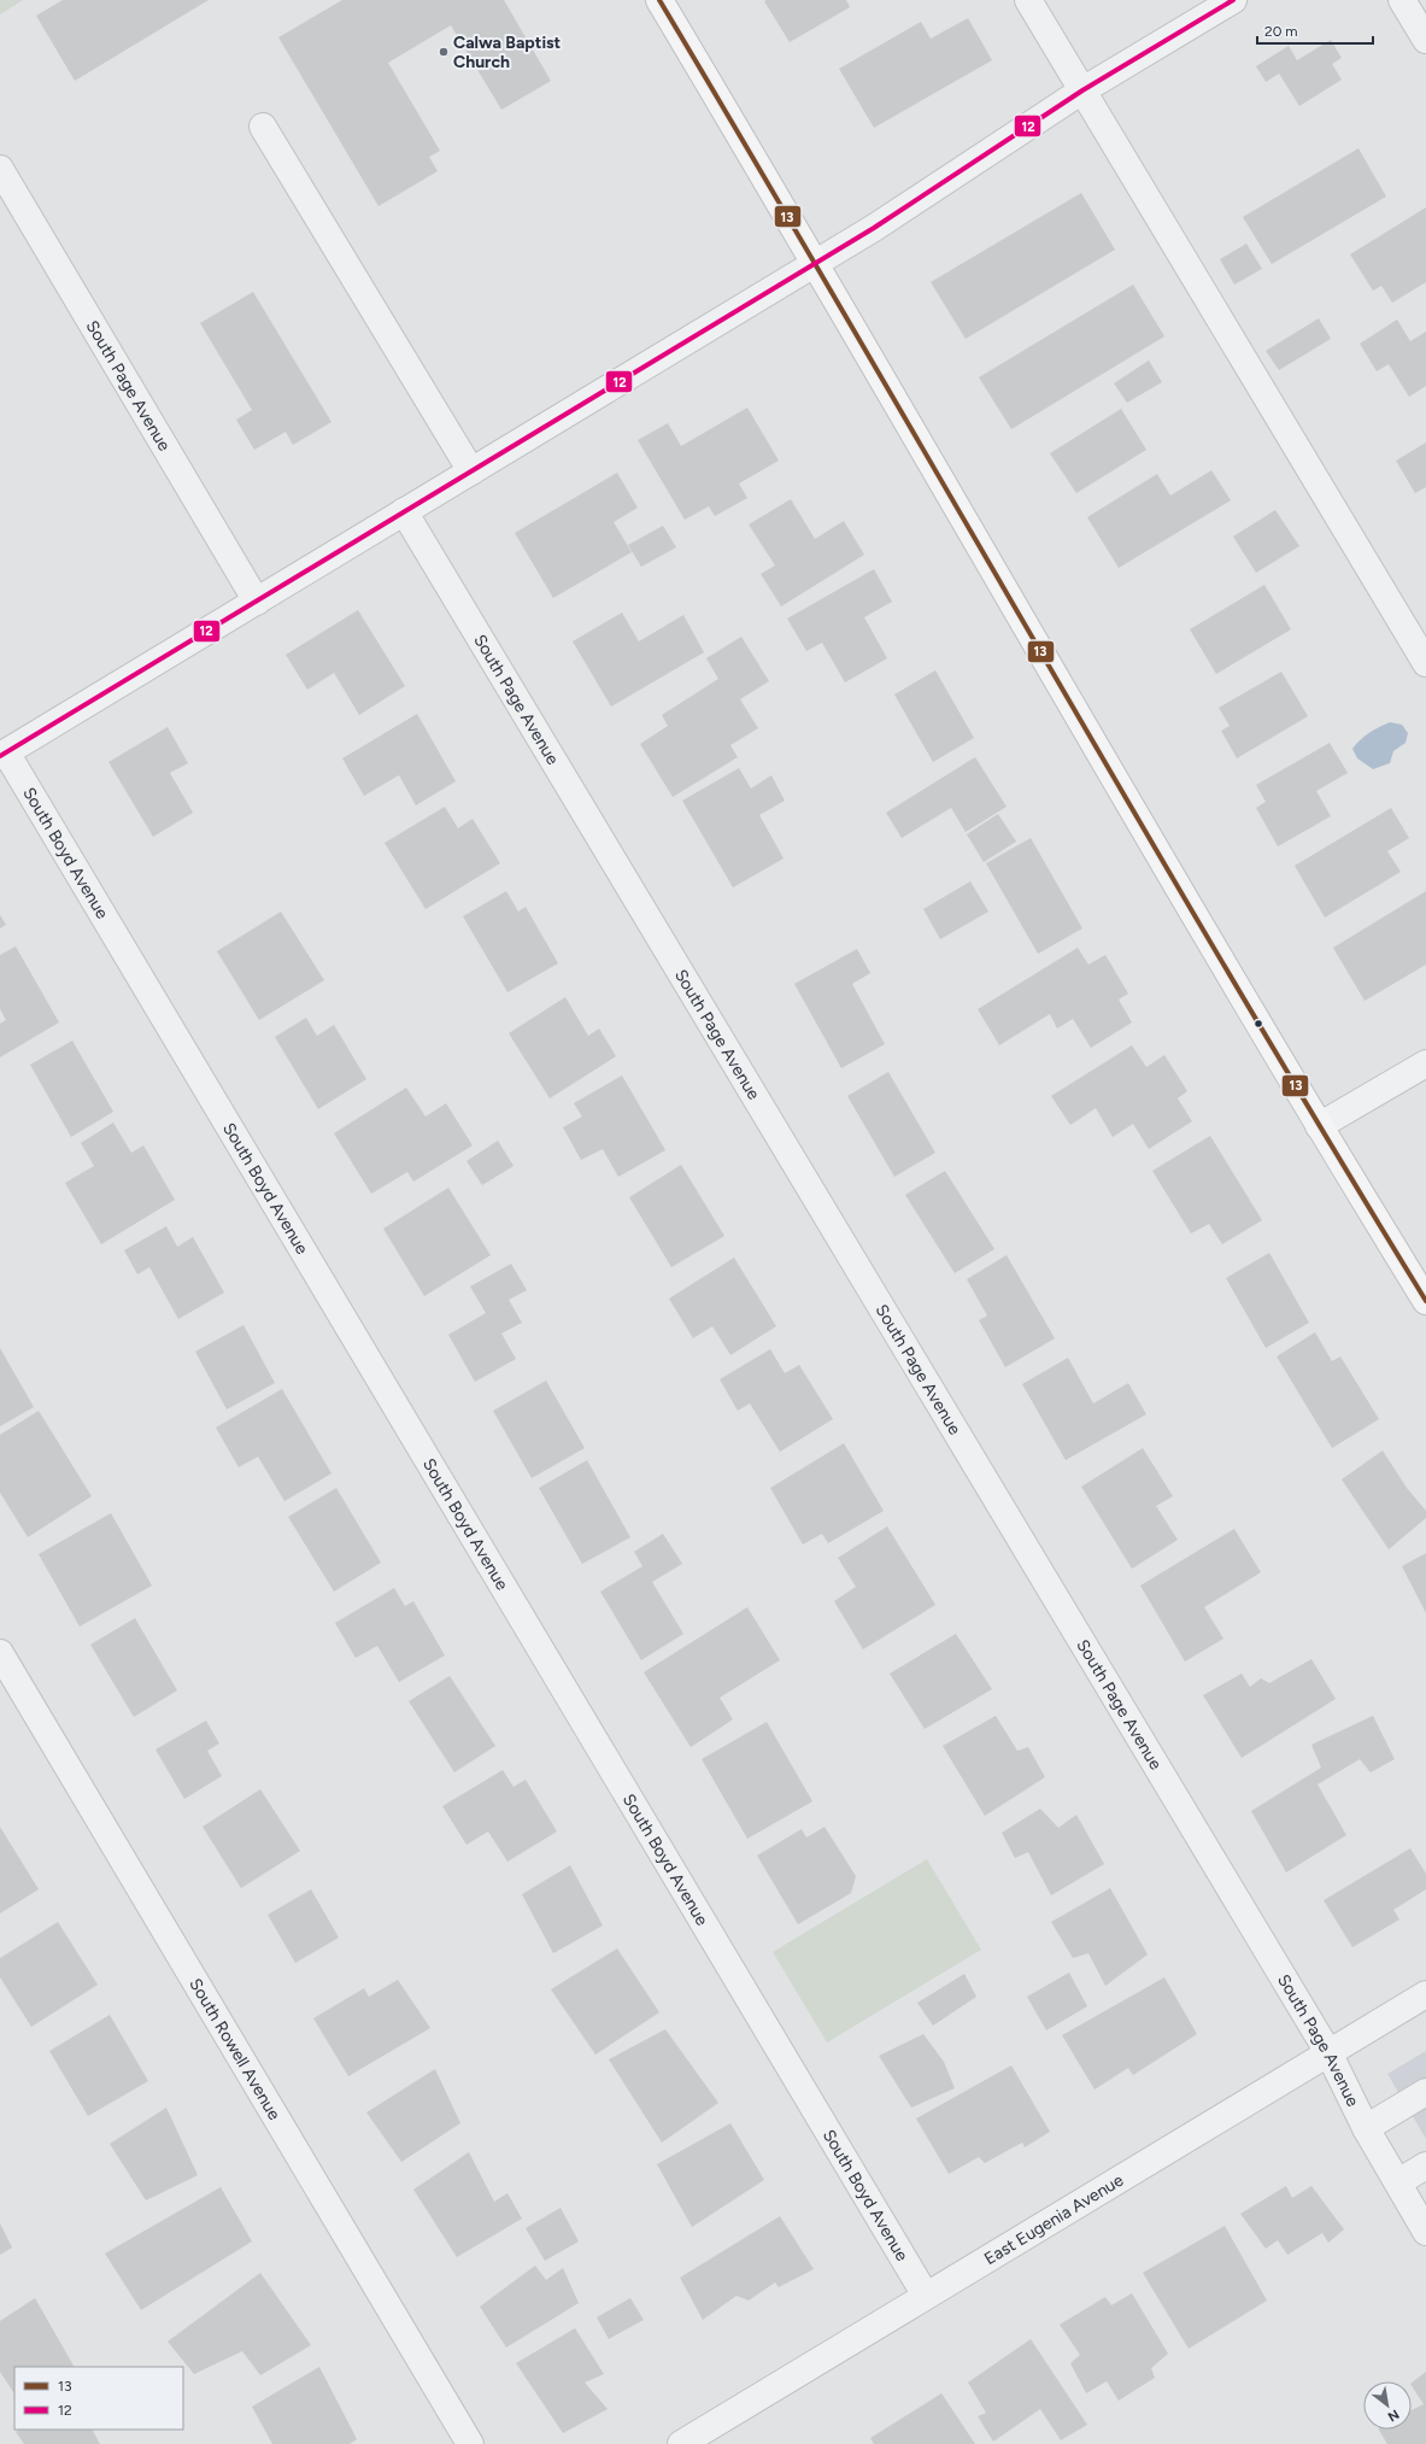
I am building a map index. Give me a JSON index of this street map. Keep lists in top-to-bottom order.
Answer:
{
  "streets": {
    "street": [
      "South Page Avenue",
      "South Boyd Avenue",
      "South Rowell Avenue",
      "East Eugenia Avenue"
    ]
  },
  "crossings": [
    ["South Page Avenue", "East Eugenia Avenue"],
    ["South Boyd Avenue", "East Eugenia Avenue"]
  ],
  "places": ["Calwa Baptist Church"],
  "lines": ["transit line 13", "transit line 12"],
  "legend": ["13", "12"],
  "scale_bar": "20 m",
  "north": "bottom right"
}
